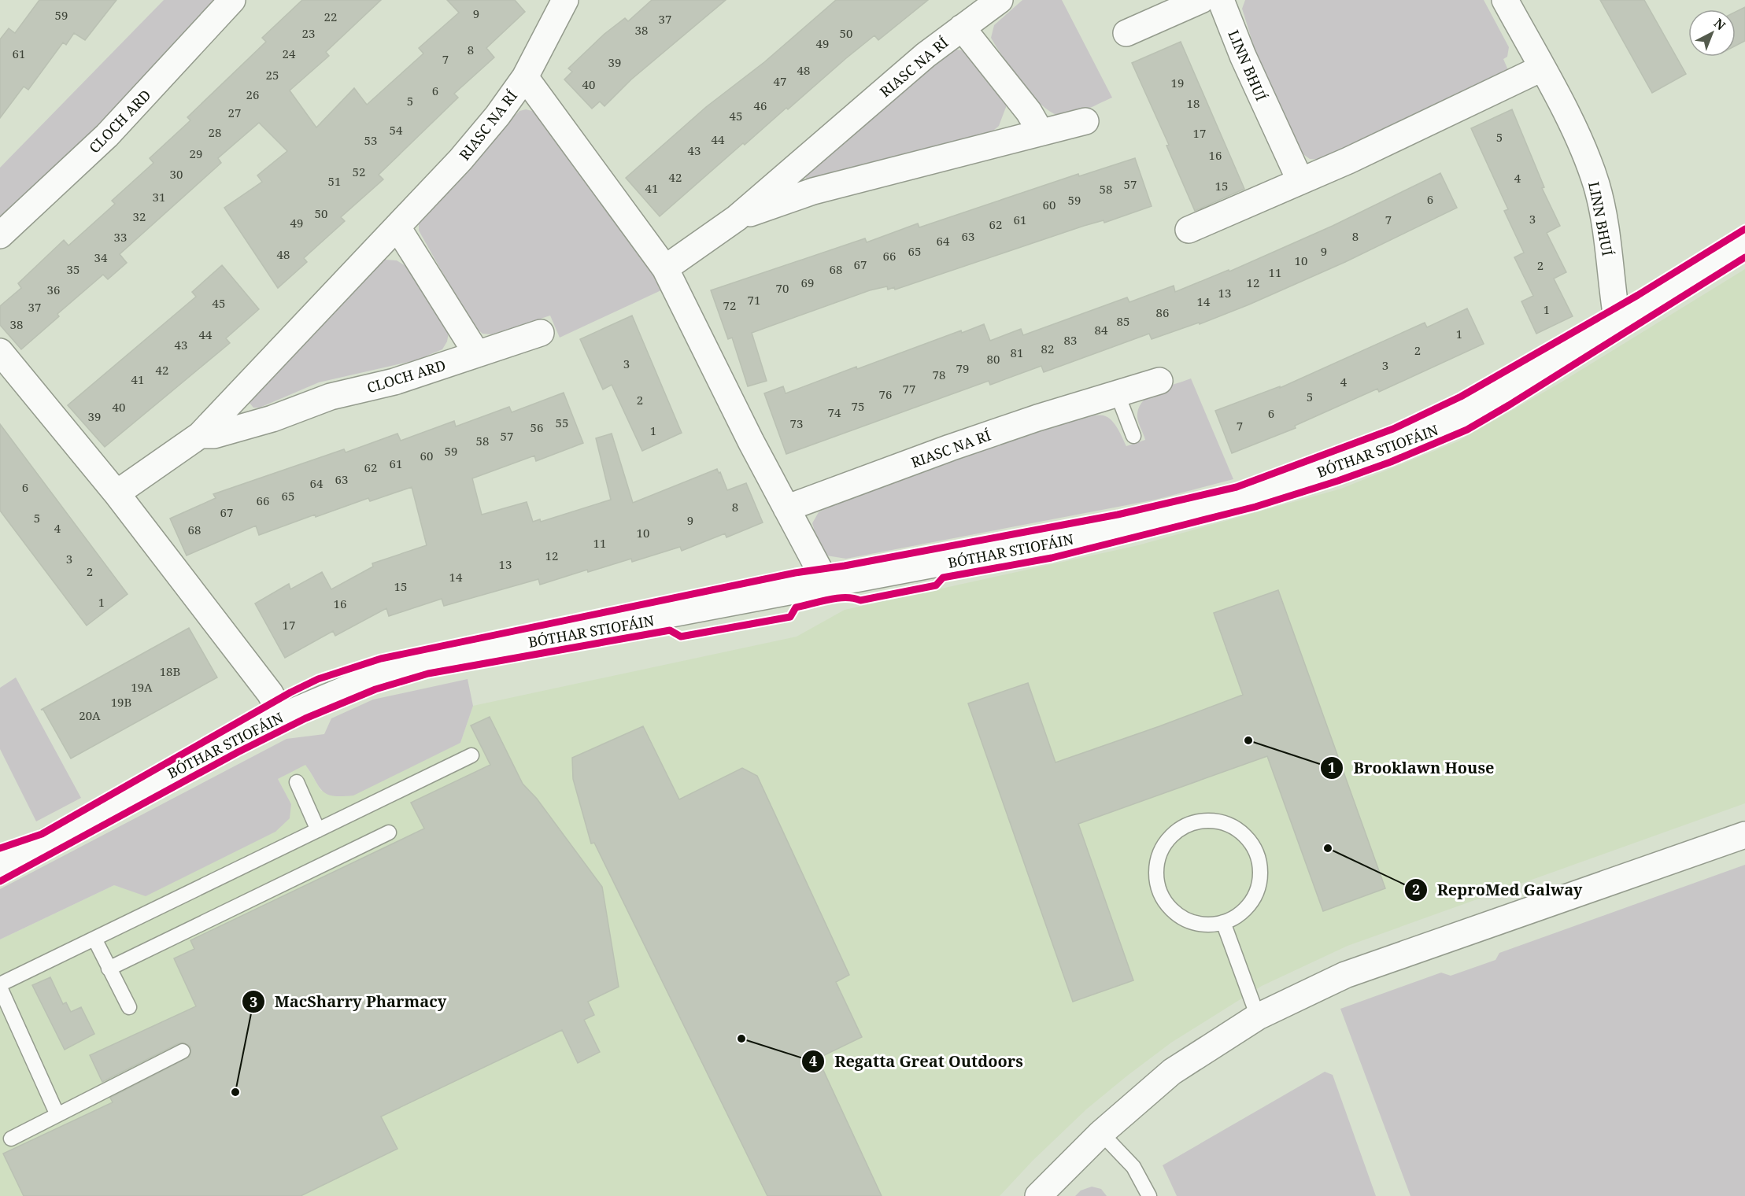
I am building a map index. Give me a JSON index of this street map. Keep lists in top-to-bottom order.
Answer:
{
  "streets": {
    "street": [
      "LINN BHUÍ",
      "RIASC NA RÍ",
      "CLOCH ARD",
      "BÓTHAR STIOFÁIN"
    ]
  },
  "crossings": [
    ["LINN BHUÍ", "BÓTHAR STIOFÁIN"],
    ["RIASC NA RÍ", "CLOCH ARD"],
    ["RIASC NA RÍ", "BÓTHAR STIOFÁIN"]
  ],
  "places": [
    "Brooklawn House",
    "ReproMed Galway",
    "Regatta Great Outdoors",
    "MacSharry Pharmacy"
  ],
  "house_numbers": [
    "9",
    "59",
    "22",
    "37",
    "38",
    "23",
    "50",
    "49",
    "8",
    "61",
    "24",
    "7",
    "39",
    "48",
    "25",
    "47",
    "19",
    "40",
    "6",
    "26",
    "5",
    "18",
    "46",
    "27",
    "45",
    "54",
    "28",
    "17",
    "5",
    "44",
    "53",
    "43",
    "29",
    "16",
    "52",
    "30",
    "42",
    "4",
    "51",
    "57",
    "15",
    "41",
    "58",
    "31",
    "6",
    "59",
    "60",
    "50",
    "32",
    "3",
    "61",
    "7",
    "49",
    "62",
    "63",
    "8",
    "33",
    "64",
    "65",
    "9",
    "48",
    "66",
    "34",
    "10",
    "67",
    "2",
    "35",
    "68",
    "11",
    "69",
    "12",
    "70",
    "36",
    "13",
    "71",
    "14",
    "45",
    "72",
    "37",
    "1",
    "86",
    "85",
    "38",
    "84",
    "1",
    "44",
    "83",
    "43",
    "82",
    "2",
    "81",
    "80",
    "3",
    "3",
    "79",
    "42",
    "78",
    "41",
    "4",
    "77",
    "76",
    "5",
    "2",
    "75",
    "40",
    "74",
    "6",
    "39",
    "55",
    "73",
    "7",
    "56",
    "1",
    "57",
    "58",
    "59",
    "60",
    "61",
    "62",
    "63",
    "64",
    "6",
    "65",
    "66",
    "8",
    "67",
    "5",
    "9",
    "4",
    "68",
    "10",
    "11",
    "12",
    "3",
    "13",
    "2",
    "14",
    "15",
    "1",
    "16",
    "17",
    "18B",
    "19A",
    "19B",
    "20A"
  ],
  "north": "top right"
}
